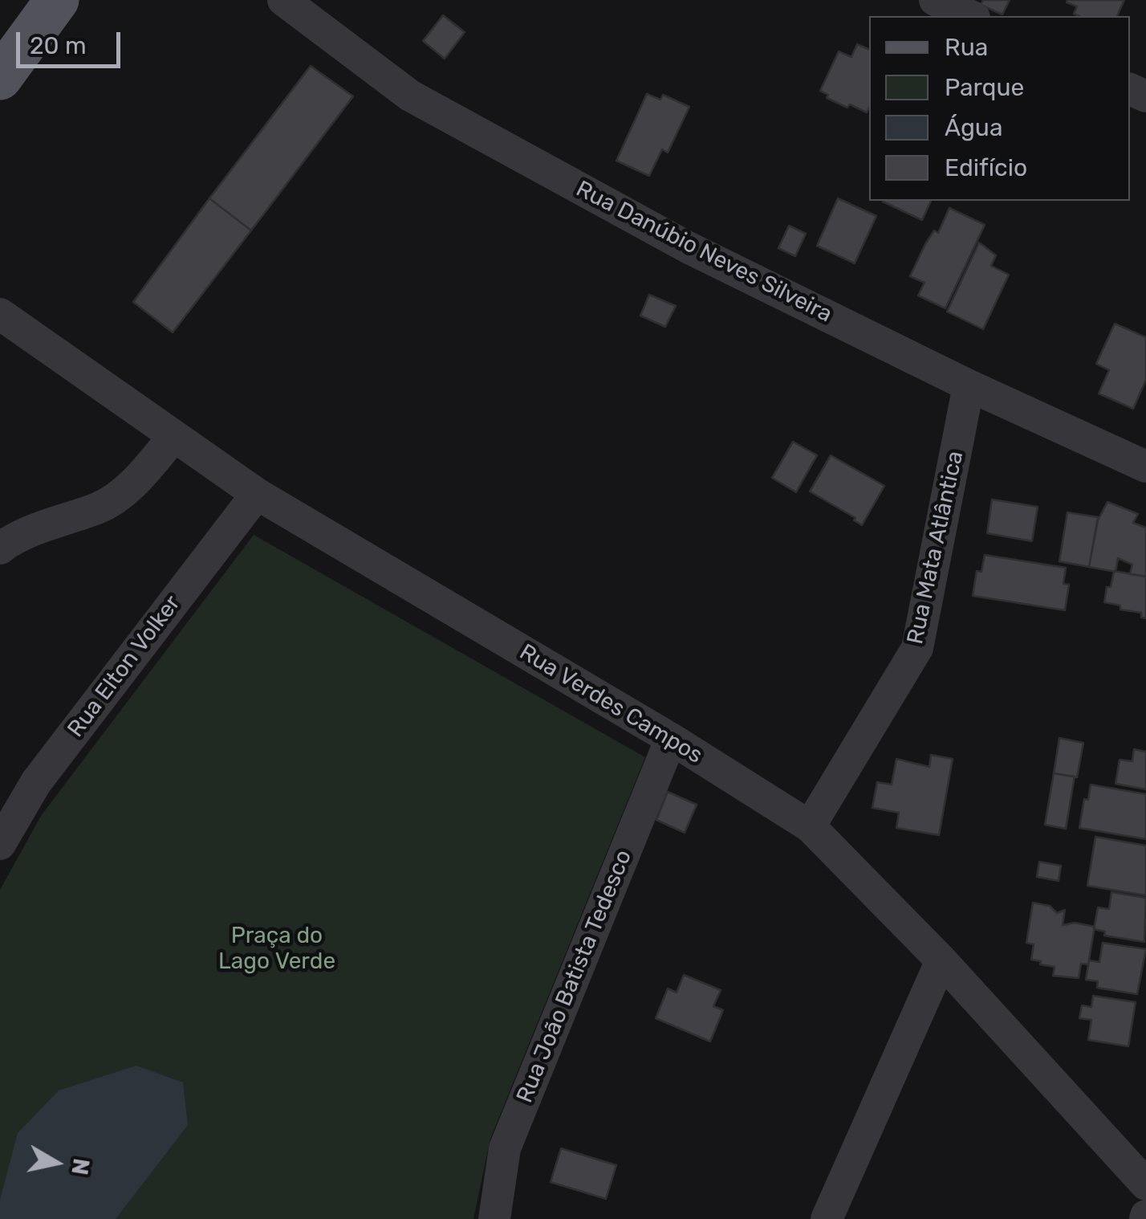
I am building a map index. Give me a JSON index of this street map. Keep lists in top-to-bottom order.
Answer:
{
  "streets": {
    "street": [
      "Rua Danúbio Neves Silveira",
      "Rua Mata Atlântica",
      "Rua Elton Volker",
      "Rua Verdes Campos",
      "Rua João Batista Tedesco"
    ]
  },
  "crossings": [
    ["Rua Danúbio Neves Silveira", "Rua Mata Atlântica"],
    ["Rua Mata Atlântica", "Rua Verdes Campos"],
    ["Rua Elton Volker", "Rua Verdes Campos"],
    ["Rua Verdes Campos", "Rua João Batista Tedesco"]
  ],
  "parks": ["Praça do Lago Verde"],
  "legend": [
    "Rua",
    "Parque",
    "Água",
    "Edifício"
  ],
  "scale_bar": "20 m",
  "north": "right"
}
